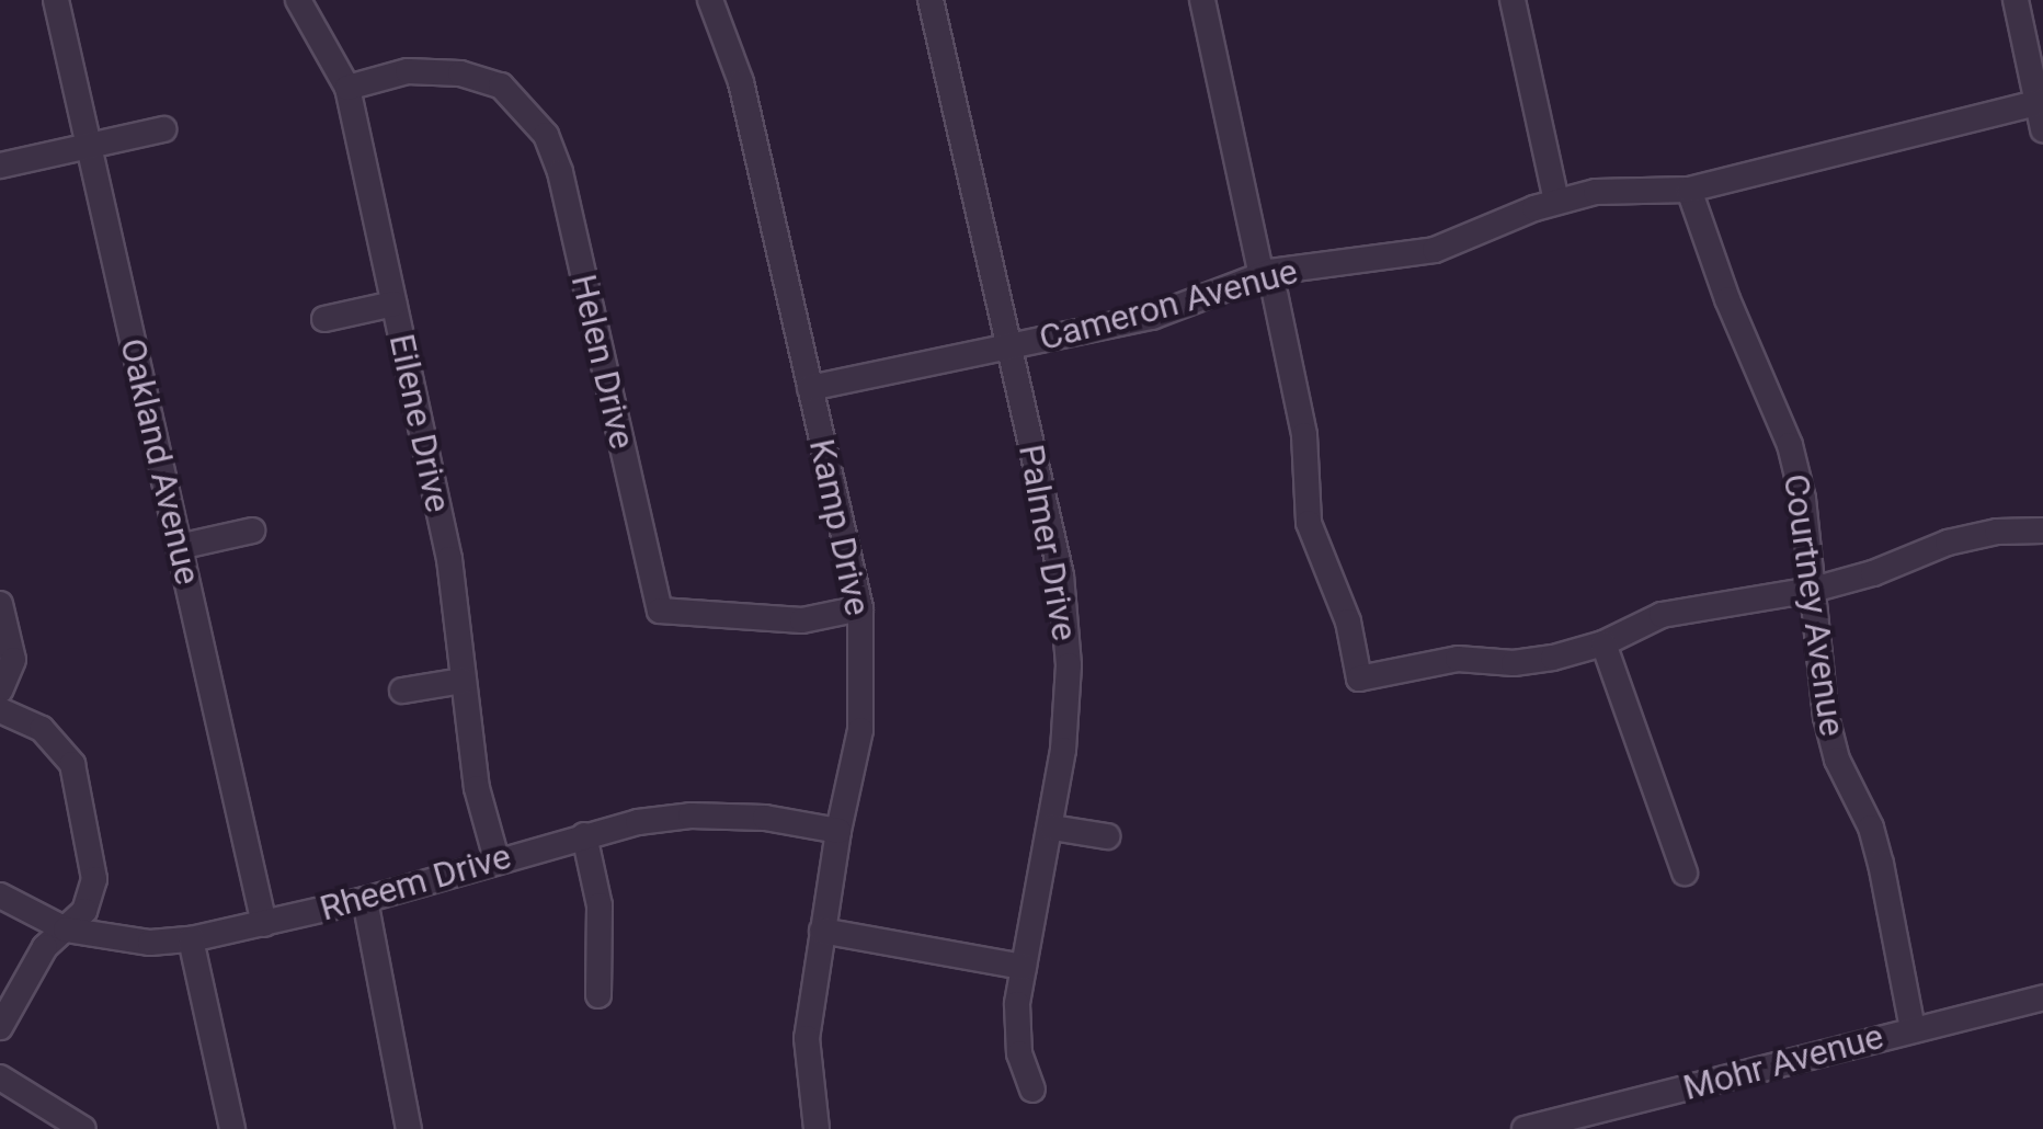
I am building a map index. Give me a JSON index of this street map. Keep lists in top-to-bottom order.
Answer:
{
  "streets": {
    "street": [
      "Cameron Avenue",
      "Helen Drive",
      "Eilene Drive",
      "Oakland Avenue",
      "Kamp Drive",
      "Palmer Drive",
      "Courtney Avenue",
      "Rheem Drive",
      "Mohr Avenue"
    ]
  },
  "crossings": [
    ["Cameron Avenue", "Kamp Drive"],
    ["Cameron Avenue", "Palmer Drive"],
    ["Cameron Avenue", "Courtney Avenue"],
    ["Helen Drive", "Eilene Drive"],
    ["Helen Drive", "Kamp Drive"],
    ["Eilene Drive", "Rheem Drive"],
    ["Oakland Avenue", "Rheem Drive"],
    ["Kamp Drive", "Rheem Drive"],
    ["Courtney Avenue", "Mohr Avenue"]
  ]
}
